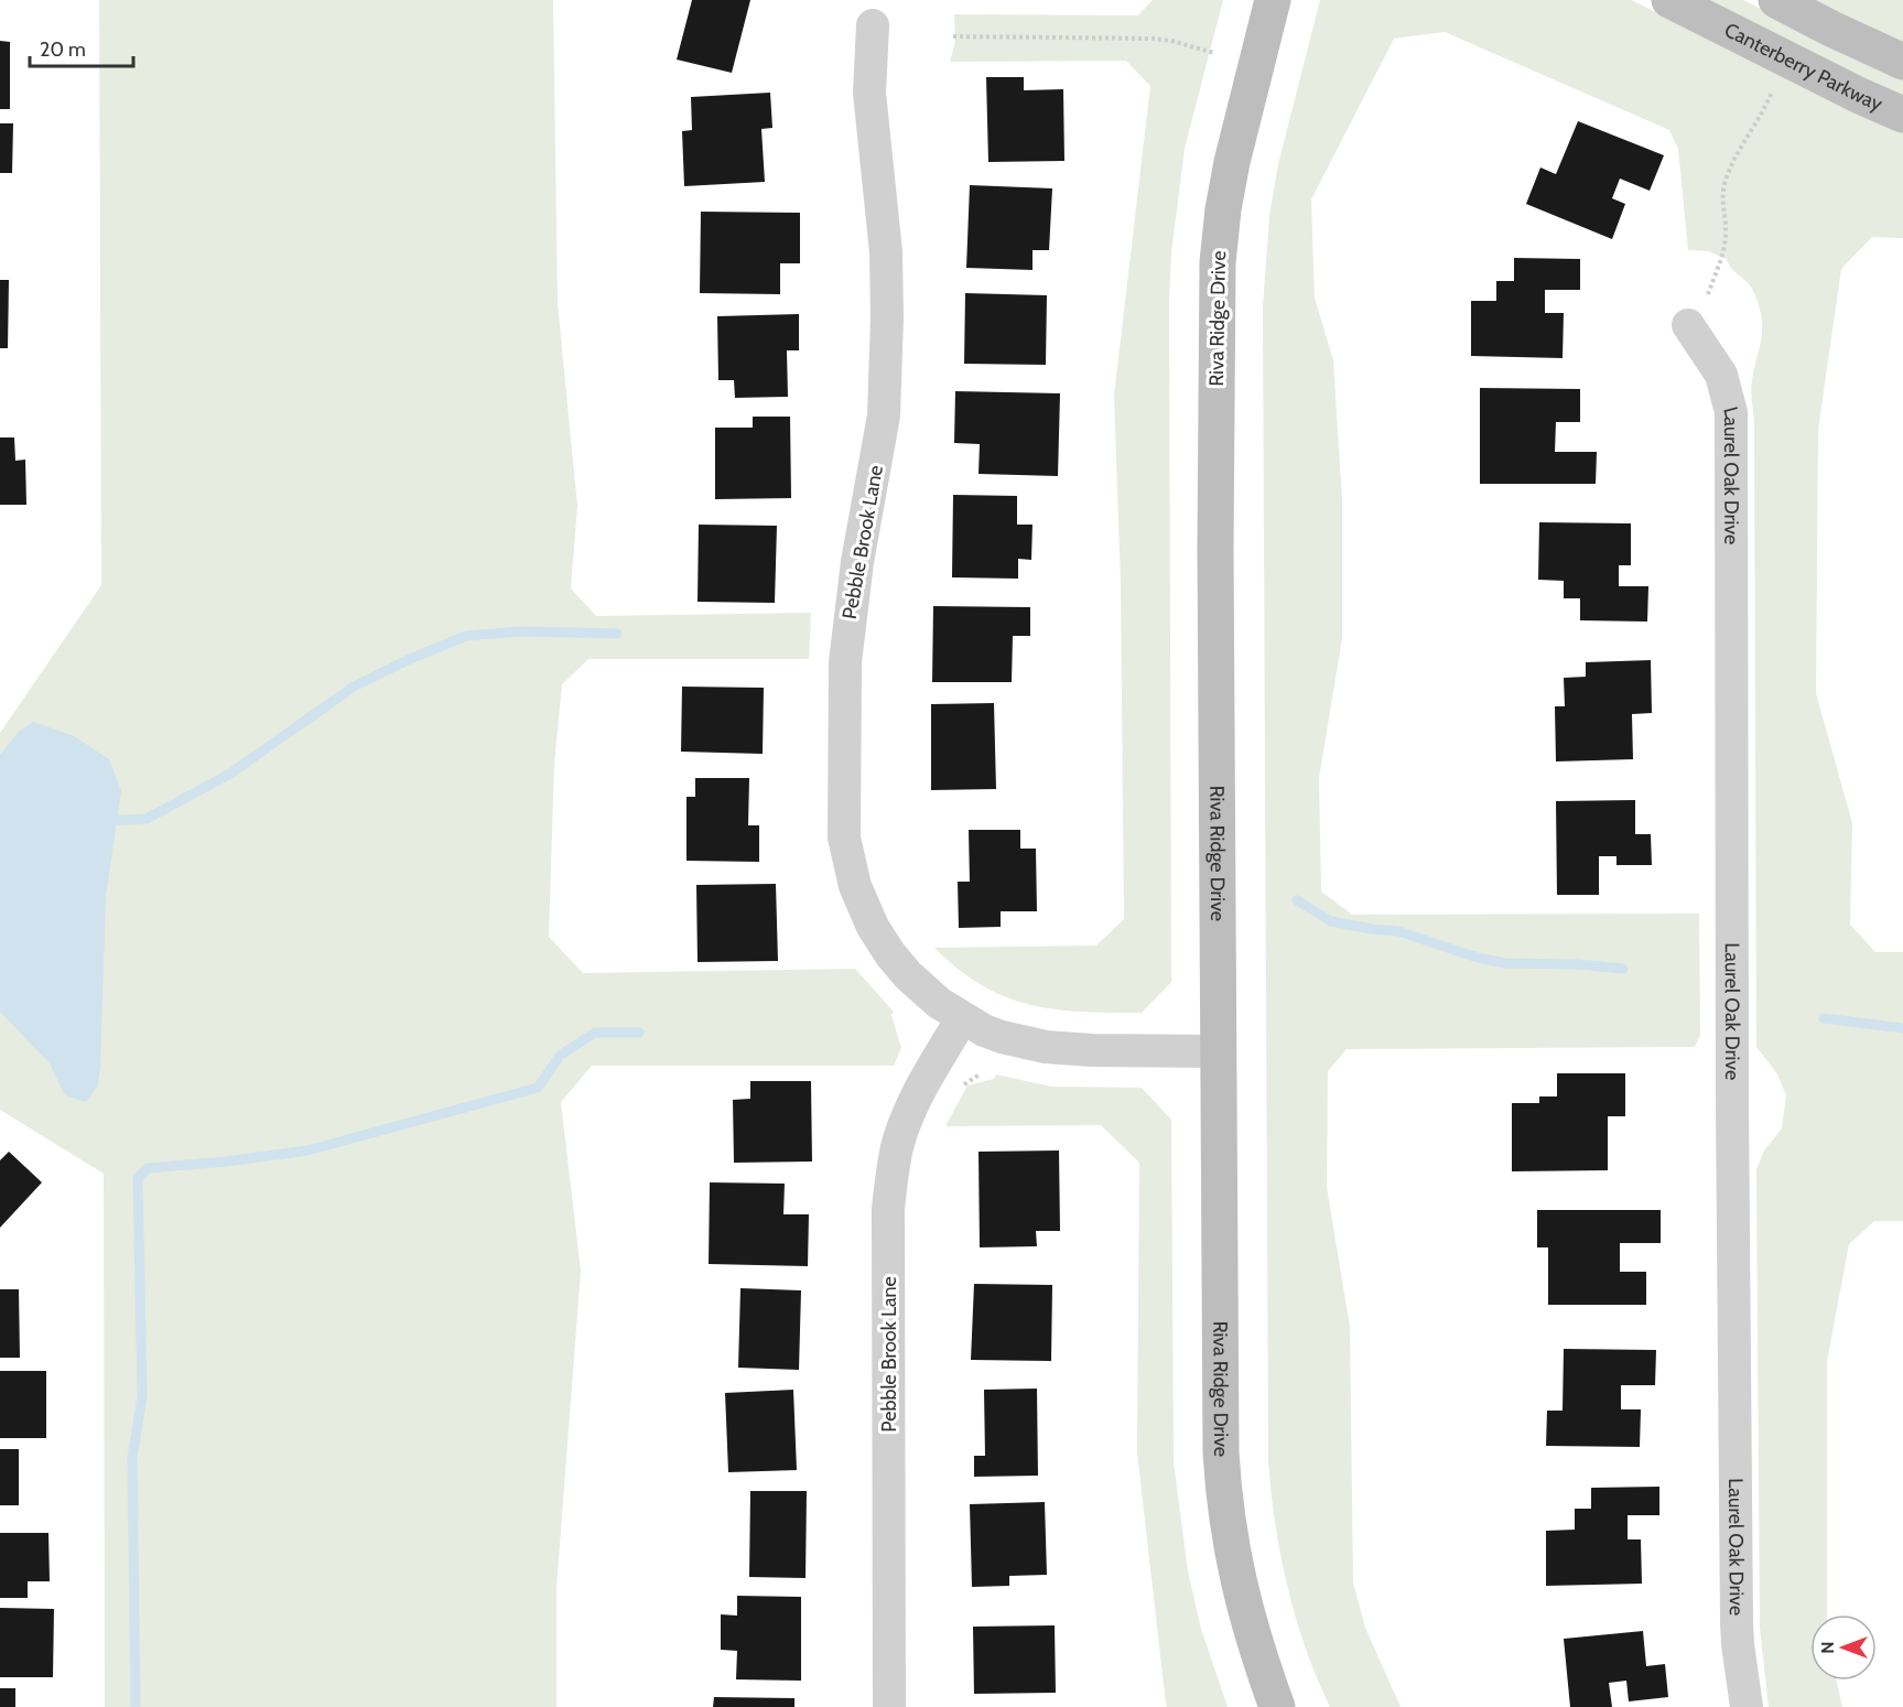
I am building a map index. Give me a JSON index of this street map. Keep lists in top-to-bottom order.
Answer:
{
  "streets": {
    "street": [
      "Canterberry Parkway",
      "Riva Ridge Drive",
      "Laurel Oak Drive",
      "Pebble Brook Lane"
    ]
  },
  "crossings": [
    ["Riva Ridge Drive", "Pebble Brook Lane"]
  ],
  "scale_bar": "20 m",
  "north": "left"
}
